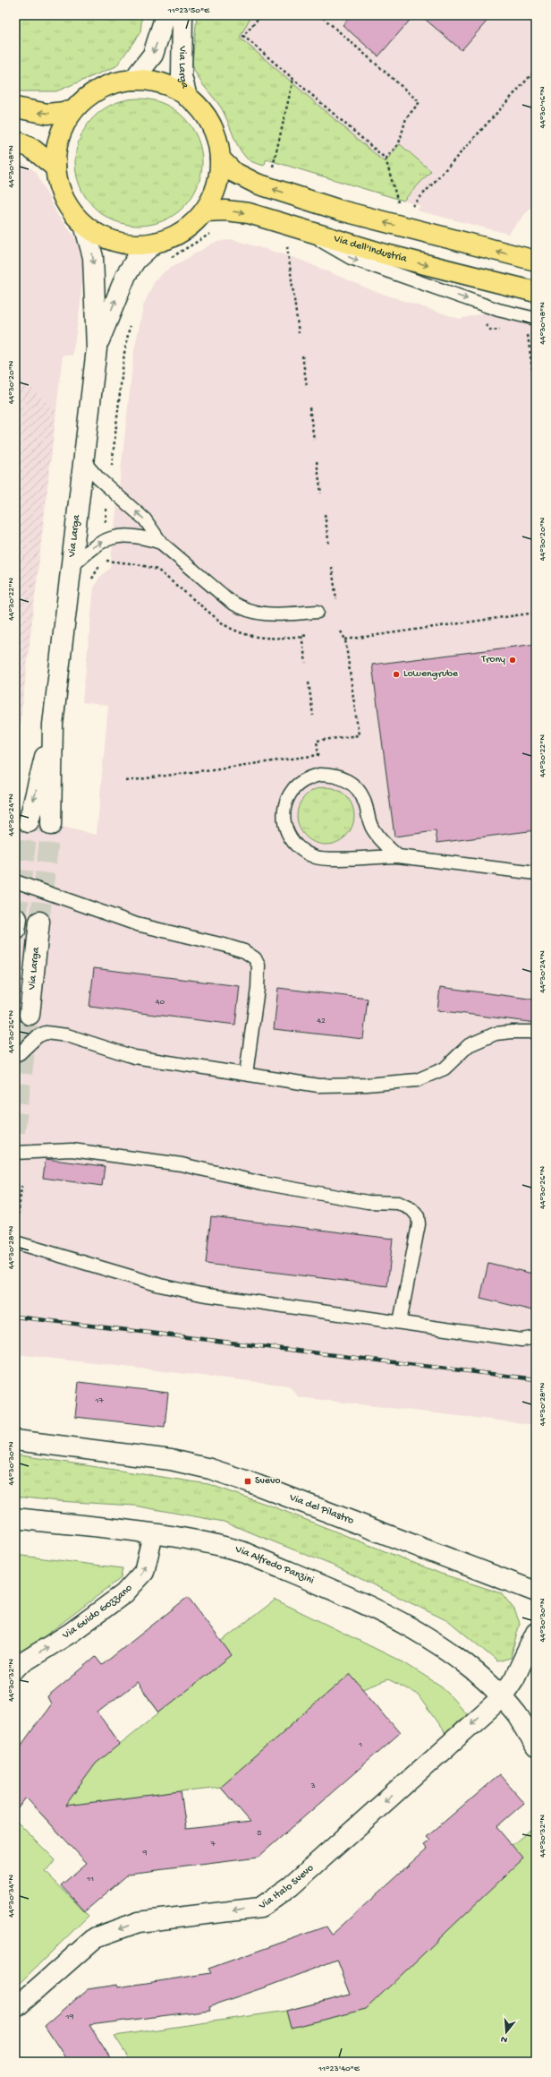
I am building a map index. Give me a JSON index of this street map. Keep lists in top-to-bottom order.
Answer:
{
  "streets": {
    "main road": ["Via dell'Industria"],
    "street": [
      "Via Larga",
      "Via del Pilastro",
      "Via Alfredo Panzini",
      "Via Guido Gozzano",
      "Via Italo Svevo"
    ]
  },
  "crossings": [
    ["Via Alfredo Panzini", "Via Guido Gozzano"],
    ["Via Alfredo Panzini", "Via Italo Svevo"]
  ],
  "one_way": ["Via Guido Gozzano", "Via Italo Svevo"],
  "places": {
    "other": ["Trony", "Lowengrube"],
    "transit": ["Svevo"]
  },
  "house_numbers": [
    "40",
    "42",
    "17",
    "1",
    "3",
    "5",
    "7",
    "9",
    "11",
    "19"
  ],
  "north": "bottom",
  "coordinates": [
    "11°23'50\"E",
    "44°30'16\"N",
    "44°30'18\"N",
    "44°30'20\"N",
    "44°30'22\"N",
    "44°30'24\"N",
    "44°30'26\"N",
    "44°30'28\"N",
    "44°30'30\"N",
    "44°30'32\"N",
    "44°30'34\"N",
    "11°23'40\"E"
  ]
}
